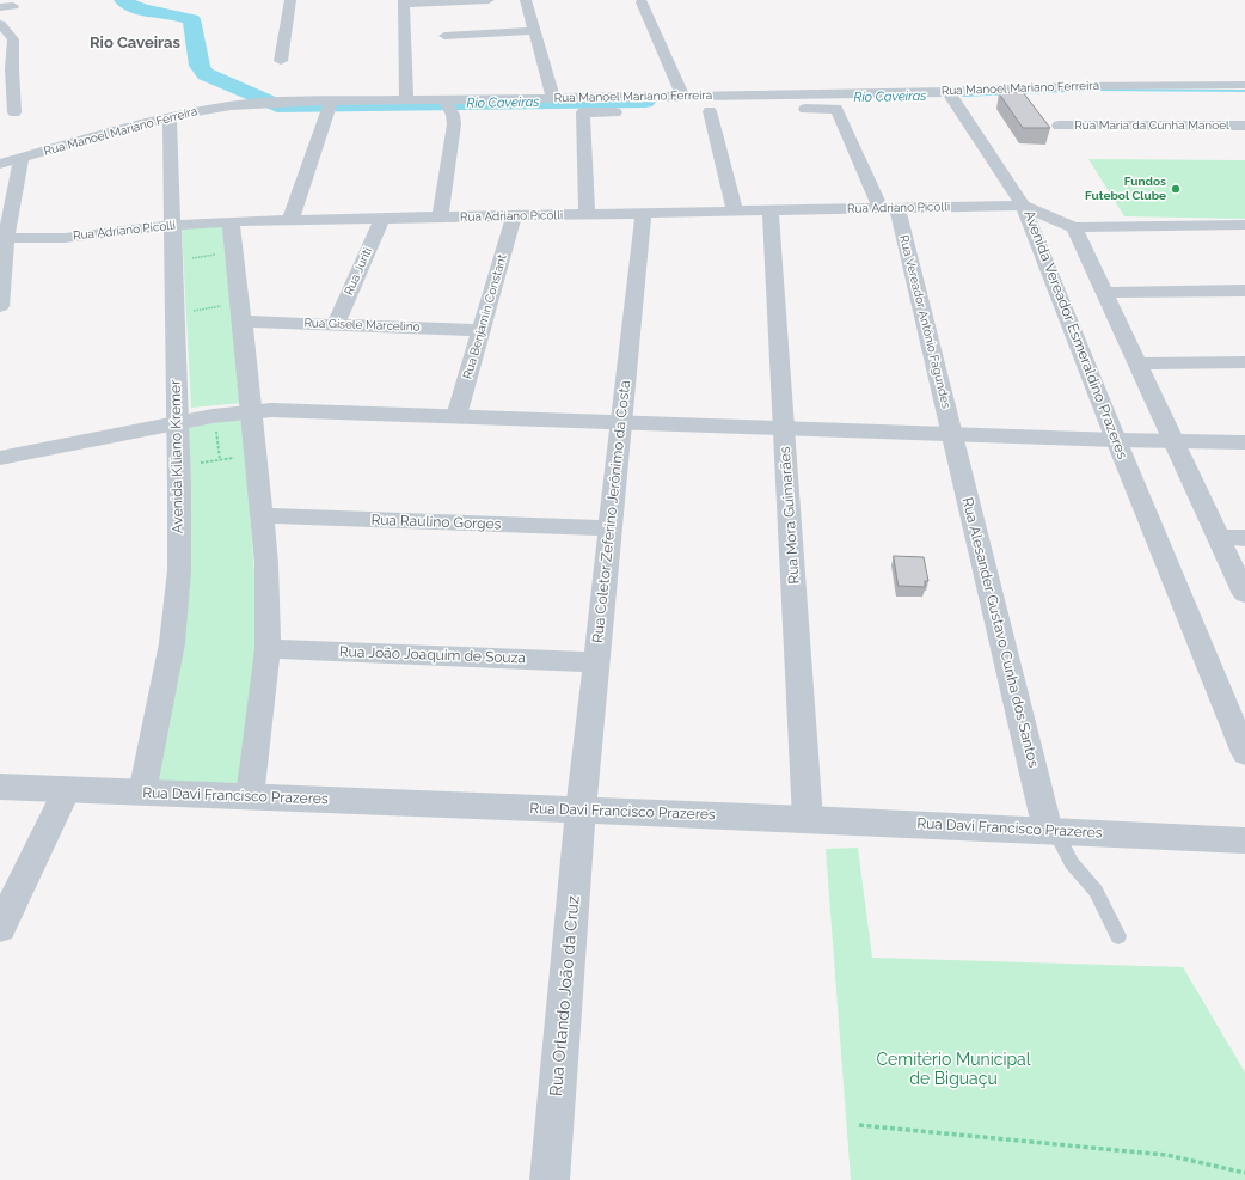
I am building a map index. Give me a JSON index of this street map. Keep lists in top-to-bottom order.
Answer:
{
  "streets": {
    "street": [
      "Rua Manoel Mariano Ferreira",
      "Rua Maria da Cunha Manoel",
      "Rua Adriano Picolli",
      "Rua Juriti",
      "Rua Benjamin Constant",
      "Rua Vereador Antônio Fagundes",
      "Rua Gisele Marcelino",
      "Avenida Vereador Esmeraldino Prazeres",
      "Avenida Kiliano Kremer",
      "Rua Coletor Zeferino Jerônimo da Costa",
      "Rua Mora Guimarães",
      "Rua Raulino Gorges",
      "Rua Alesander Gustavo Cunha dos Santos",
      "Rua João Joaquim de Souza",
      "Rua Davi Francisco Prazeres",
      "Rua Orlando João da Cruz"
    ]
  },
  "crossings": [
    ["Rua Manoel Mariano Ferreira", "Avenida Kiliano Kremer"],
    ["Rua Adriano Picolli", "Rua Juriti"],
    ["Rua Adriano Picolli", "Rua Benjamin Constant"],
    ["Rua Adriano Picolli", "Rua Vereador Antônio Fagundes"],
    ["Rua Adriano Picolli", "Avenida Vereador Esmeraldino Prazeres"],
    ["Rua Adriano Picolli", "Avenida Kiliano Kremer"],
    ["Rua Adriano Picolli", "Rua Coletor Zeferino Jerônimo da Costa"],
    ["Rua Adriano Picolli", "Rua Mora Guimarães"],
    ["Rua Juriti", "Rua Gisele Marcelino"],
    ["Rua Benjamin Constant", "Rua Gisele Marcelino"],
    ["Rua Vereador Antônio Fagundes", "Rua Alesander Gustavo Cunha dos Santos"],
    ["Avenida Kiliano Kremer", "Rua Davi Francisco Prazeres"],
    ["Rua Coletor Zeferino Jerônimo da Costa", "Rua Raulino Gorges"],
    ["Rua Coletor Zeferino Jerônimo da Costa", "Rua João Joaquim de Souza"],
    ["Rua Coletor Zeferino Jerônimo da Costa", "Rua Davi Francisco Prazeres"],
    ["Rua Coletor Zeferino Jerônimo da Costa", "Rua Orlando João da Cruz"],
    ["Rua Mora Guimarães", "Rua Davi Francisco Prazeres"],
    ["Rua Alesander Gustavo Cunha dos Santos", "Rua Davi Francisco Prazeres"],
    ["Rua Davi Francisco Prazeres", "Rua Orlando João da Cruz"]
  ],
  "districts": ["Rio Caveiras"],
  "water": ["Rio Caveiras"],
  "parks": ["Cemitério Municipal de Biguaçu"],
  "places": ["Fundos Futebol Clube"]
}
